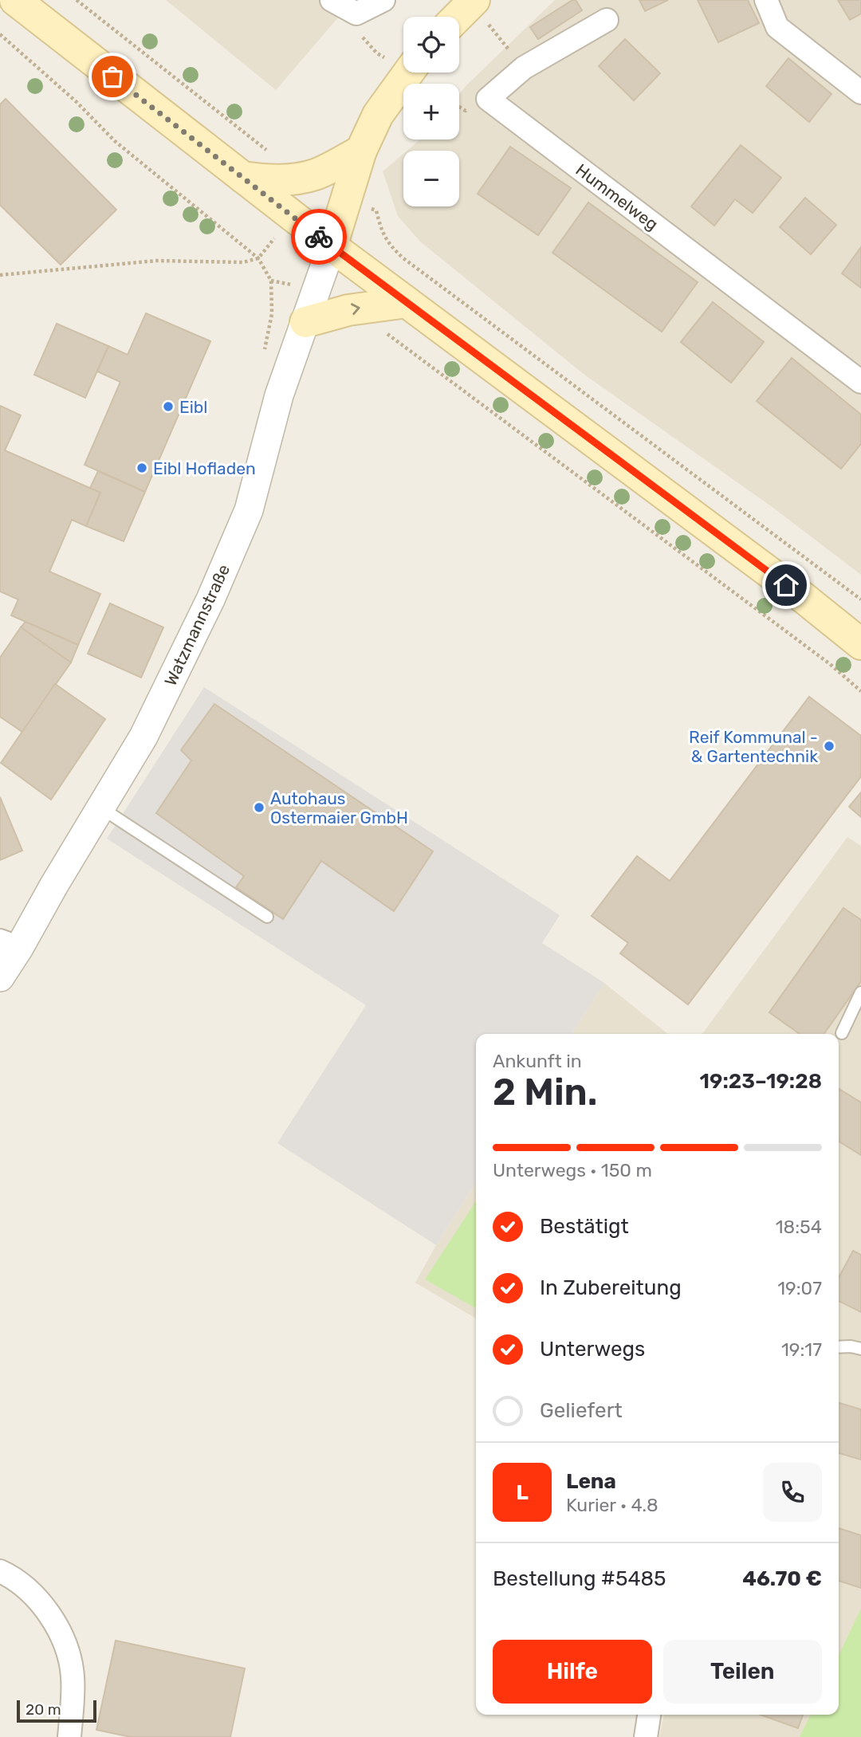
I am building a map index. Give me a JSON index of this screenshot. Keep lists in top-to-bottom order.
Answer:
{
  "streets": {
    "street": ["Hummelweg", "Watzmannstraße"]
  },
  "places": [
    "Eibl",
    "Eibl Hofladen",
    "Reif Kommunal - & Gartentechnik",
    "Autohaus Ostermaier GmbH"
  ],
  "scale_bar": "20 m",
  "page": {
    "map_buttons": ["+", "−"],
    "heading": ["2 Min.", "Ankunft in", "19:23–19:28"],
    "panel": [
      "Lena",
      "Kurier · 4.8",
      "Bestellung #5485",
      "46.70 €"
    ],
    "bar": "Unterwegs · 150 m",
    "list": [
      ["Bestätigt", "18:54"],
      ["In Zubereitung", "19:07"],
      ["Unterwegs", "19:17"],
      "Geliefert"
    ],
    "round": "L",
    "buttons": ["Hilfe", "Teilen"],
    "scale": "20 m"
  }
}
